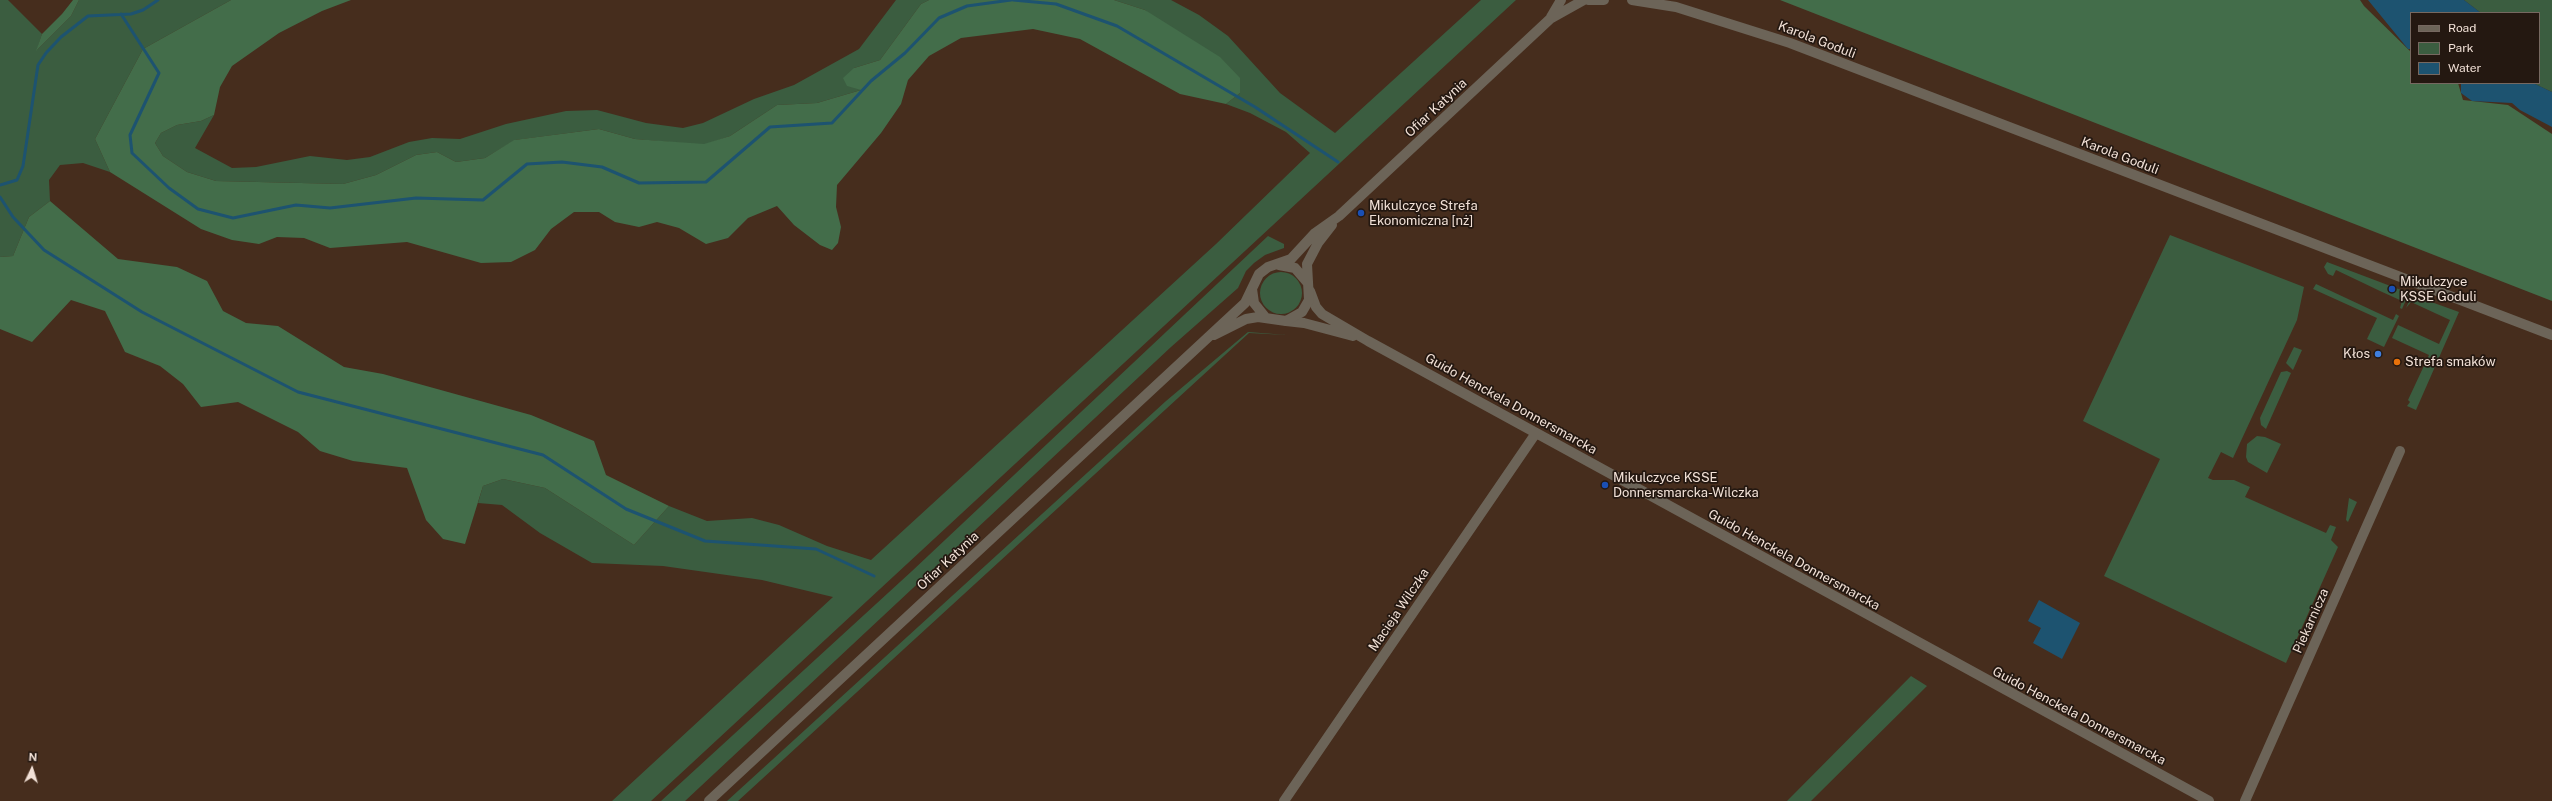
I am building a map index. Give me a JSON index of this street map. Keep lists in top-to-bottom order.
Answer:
{
  "streets": {
    "street": [
      "Karola Goduli",
      "Ofiar Katynia",
      "Guido Henckela Donnersmarcka",
      "Macieja Wilczka",
      "Piekarnicza"
    ]
  },
  "crossings": [
    ["Ofiar Katynia", "Guido Henckela Donnersmarcka"],
    ["Guido Henckela Donnersmarcka", "Macieja Wilczka"]
  ],
  "places": [
    "Mikulczyce Strefa Ekonomiczna [nż]",
    "Mikulczyce KSSE Goduli",
    "Kłos",
    "Strefa smaków",
    "Mikulczyce KSSE Donnersmarcka-Wilczka"
  ],
  "legend": ["Road", "Park", "Water"],
  "north": "top"
}
